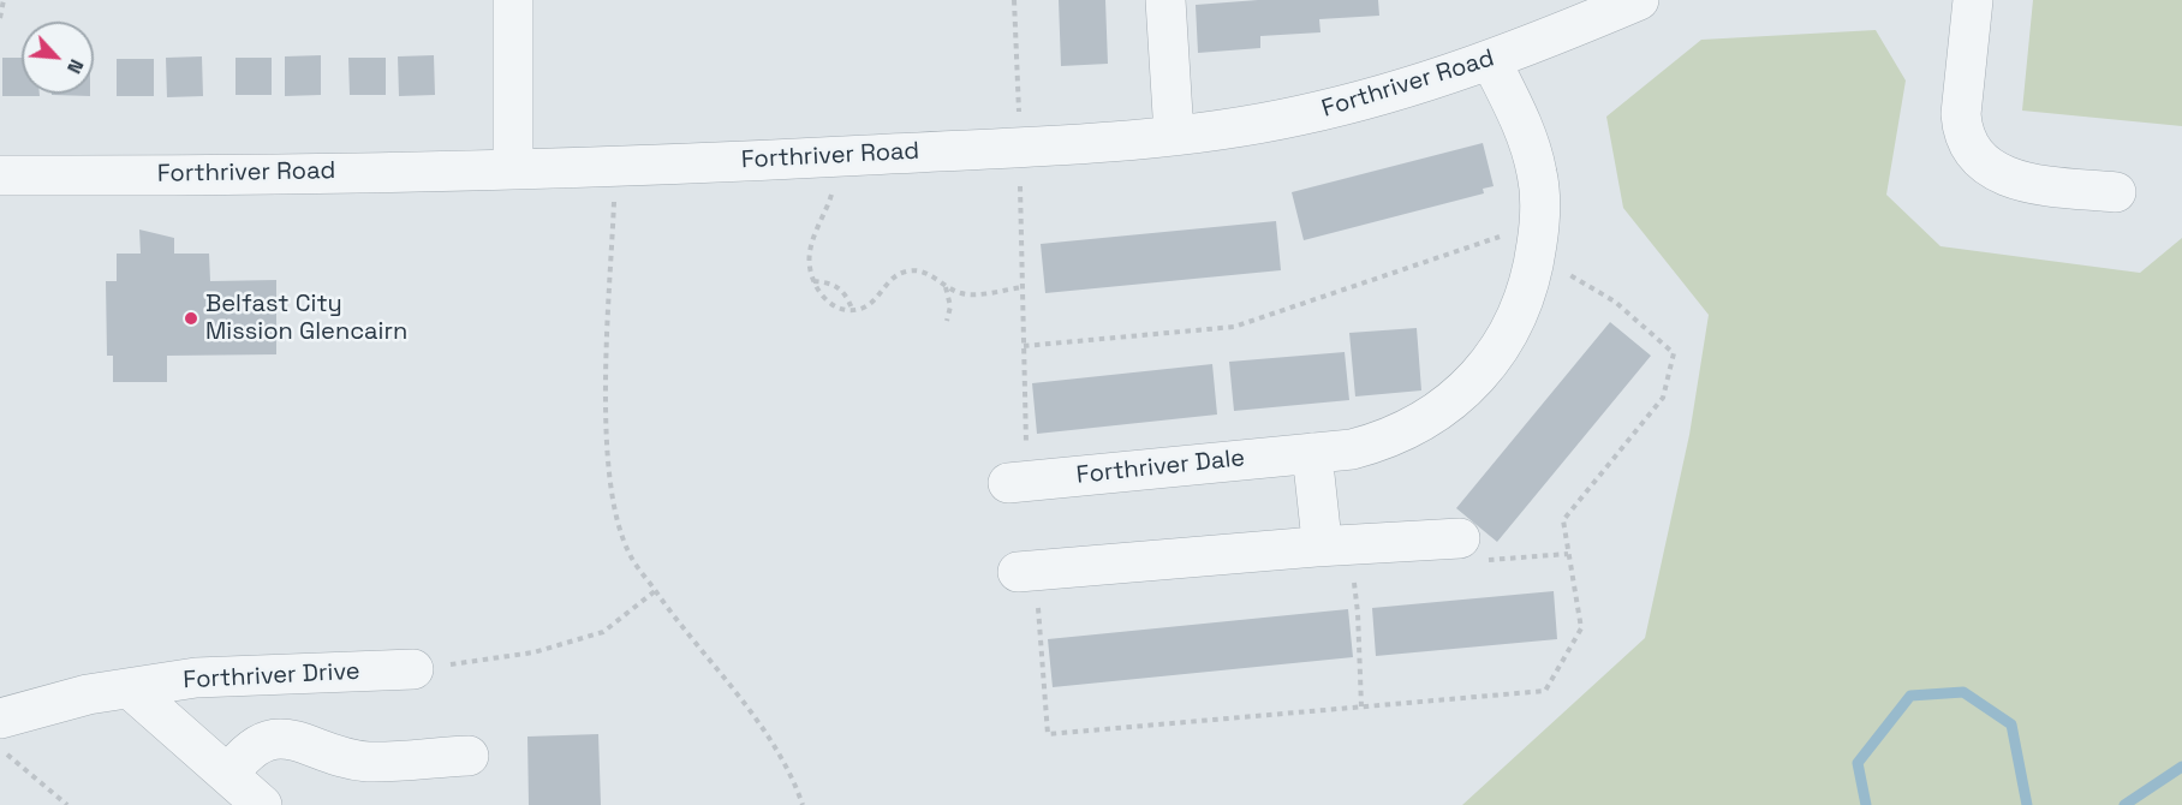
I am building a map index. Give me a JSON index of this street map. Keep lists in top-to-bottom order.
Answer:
{
  "streets": {
    "street": ["Forthriver Road", "Forthriver Dale", "Forthriver Drive"]
  },
  "crossings": [
    ["Forthriver Road", "Forthriver Dale"]
  ],
  "places": ["Belfast City Mission Glencairn"],
  "north": "bottom right"
}
